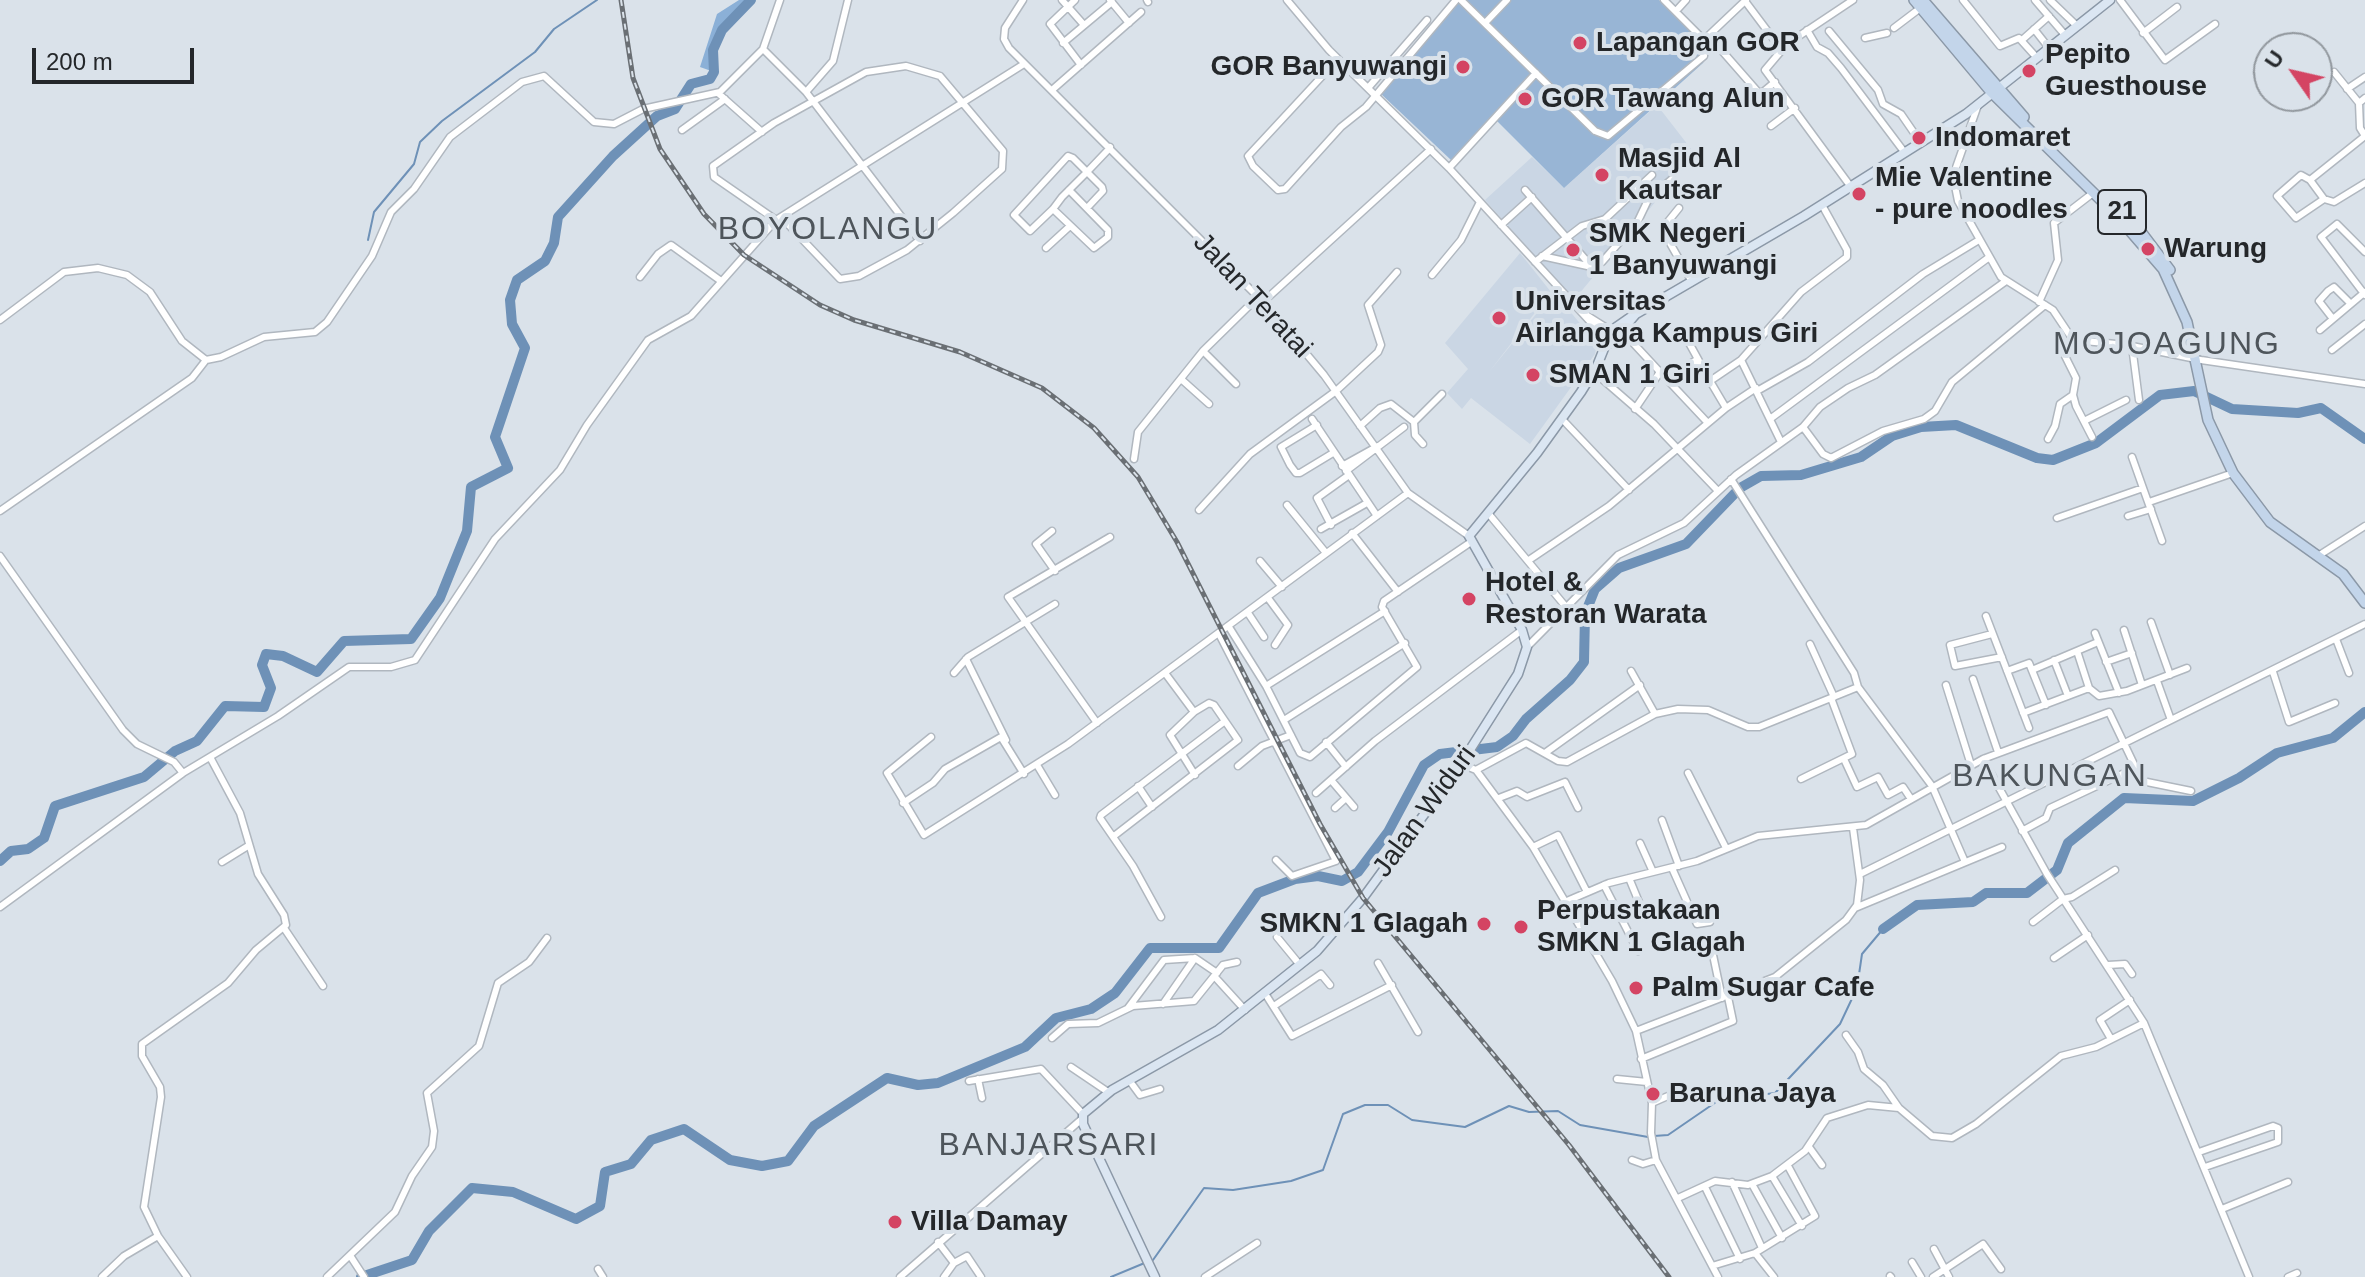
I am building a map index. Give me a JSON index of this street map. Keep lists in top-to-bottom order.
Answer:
{
  "streets": {
    "highway": ["21"],
    "main road": ["Jalan Widuri"],
    "street": ["Jalan Teratai"]
  },
  "districts": [
    "BOYOLANGU",
    "MOJOAGUNG",
    "BAKUNGAN",
    "BANJARSARI"
  ],
  "places": [
    "Lapangan GOR",
    "GOR Banyuwangi",
    "Pepito Guesthouse",
    "GOR Tawang Alun",
    "Indomaret",
    "Masjid Al Kautsar",
    "Mie Valentine - pure noodles",
    "Warung",
    "SMK Negeri 1 Banyuwangi",
    "Universitas Airlangga Kampus Giri",
    "SMAN 1 Giri",
    "Hotel & Restoran Warata",
    "SMKN 1 Glagah",
    "Perpustakaan SMKN 1 Glagah",
    "Palm Sugar Cafe",
    "Baruna Jaya",
    "Villa Damay"
  ],
  "scale_bar": "200 m",
  "north": "top left"
}
